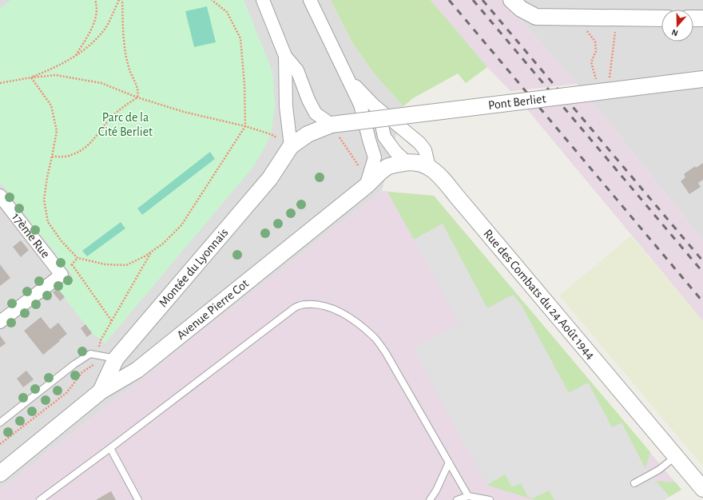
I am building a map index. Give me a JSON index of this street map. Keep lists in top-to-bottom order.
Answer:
{
  "streets": {
    "street": [
      "Pont Berliet",
      "17ème Rue",
      "Montée du Lyonnais",
      "Rue des Combats du 24 Août 1944",
      "Avenue Pierre Cot"
    ]
  },
  "crossings": [
    ["Pont Berliet", "Montée du Lyonnais"],
    ["Montée du Lyonnais", "Avenue Pierre Cot"],
    ["Rue des Combats du 24 Août 1944", "Avenue Pierre Cot"]
  ],
  "parks": ["Parc de la Cité Berliet"],
  "north": "bottom"
}
